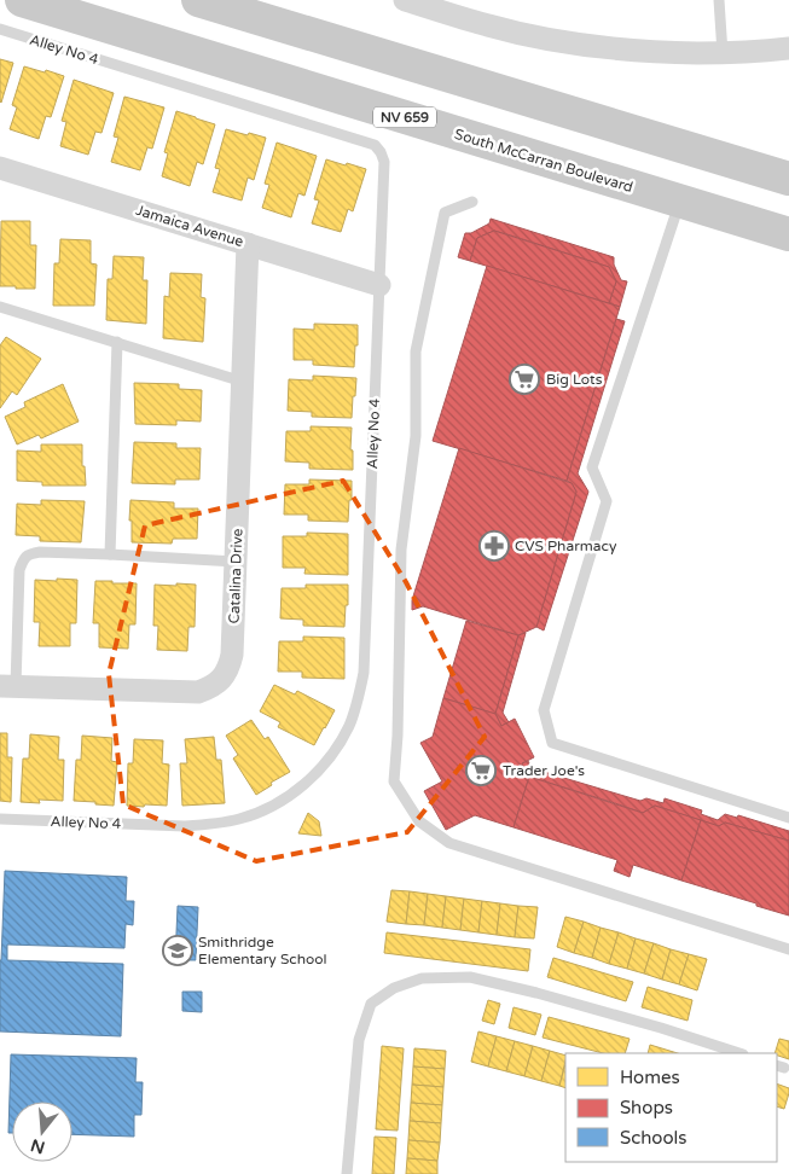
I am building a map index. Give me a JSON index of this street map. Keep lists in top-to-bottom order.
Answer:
{
  "streets": {
    "main road": ["NV 659", "South McCarran Boulevard"],
    "street": ["Jamaica Avenue", "Catalina Drive"],
    "lane": ["Alley No 4"]
  },
  "crossings": [
    ["Alley No 4", "Jamaica Avenue"],
    ["Jamaica Avenue", "Catalina Drive"]
  ],
  "places": {
    "supermarket": ["Big Lots", "Trader Joe's"],
    "pharmacy": ["CVS Pharmacy"],
    "school or university": ["Smithridge Elementary School"]
  },
  "legend": ["Homes", "Shops", "Schools"],
  "north": "bottom"
}
